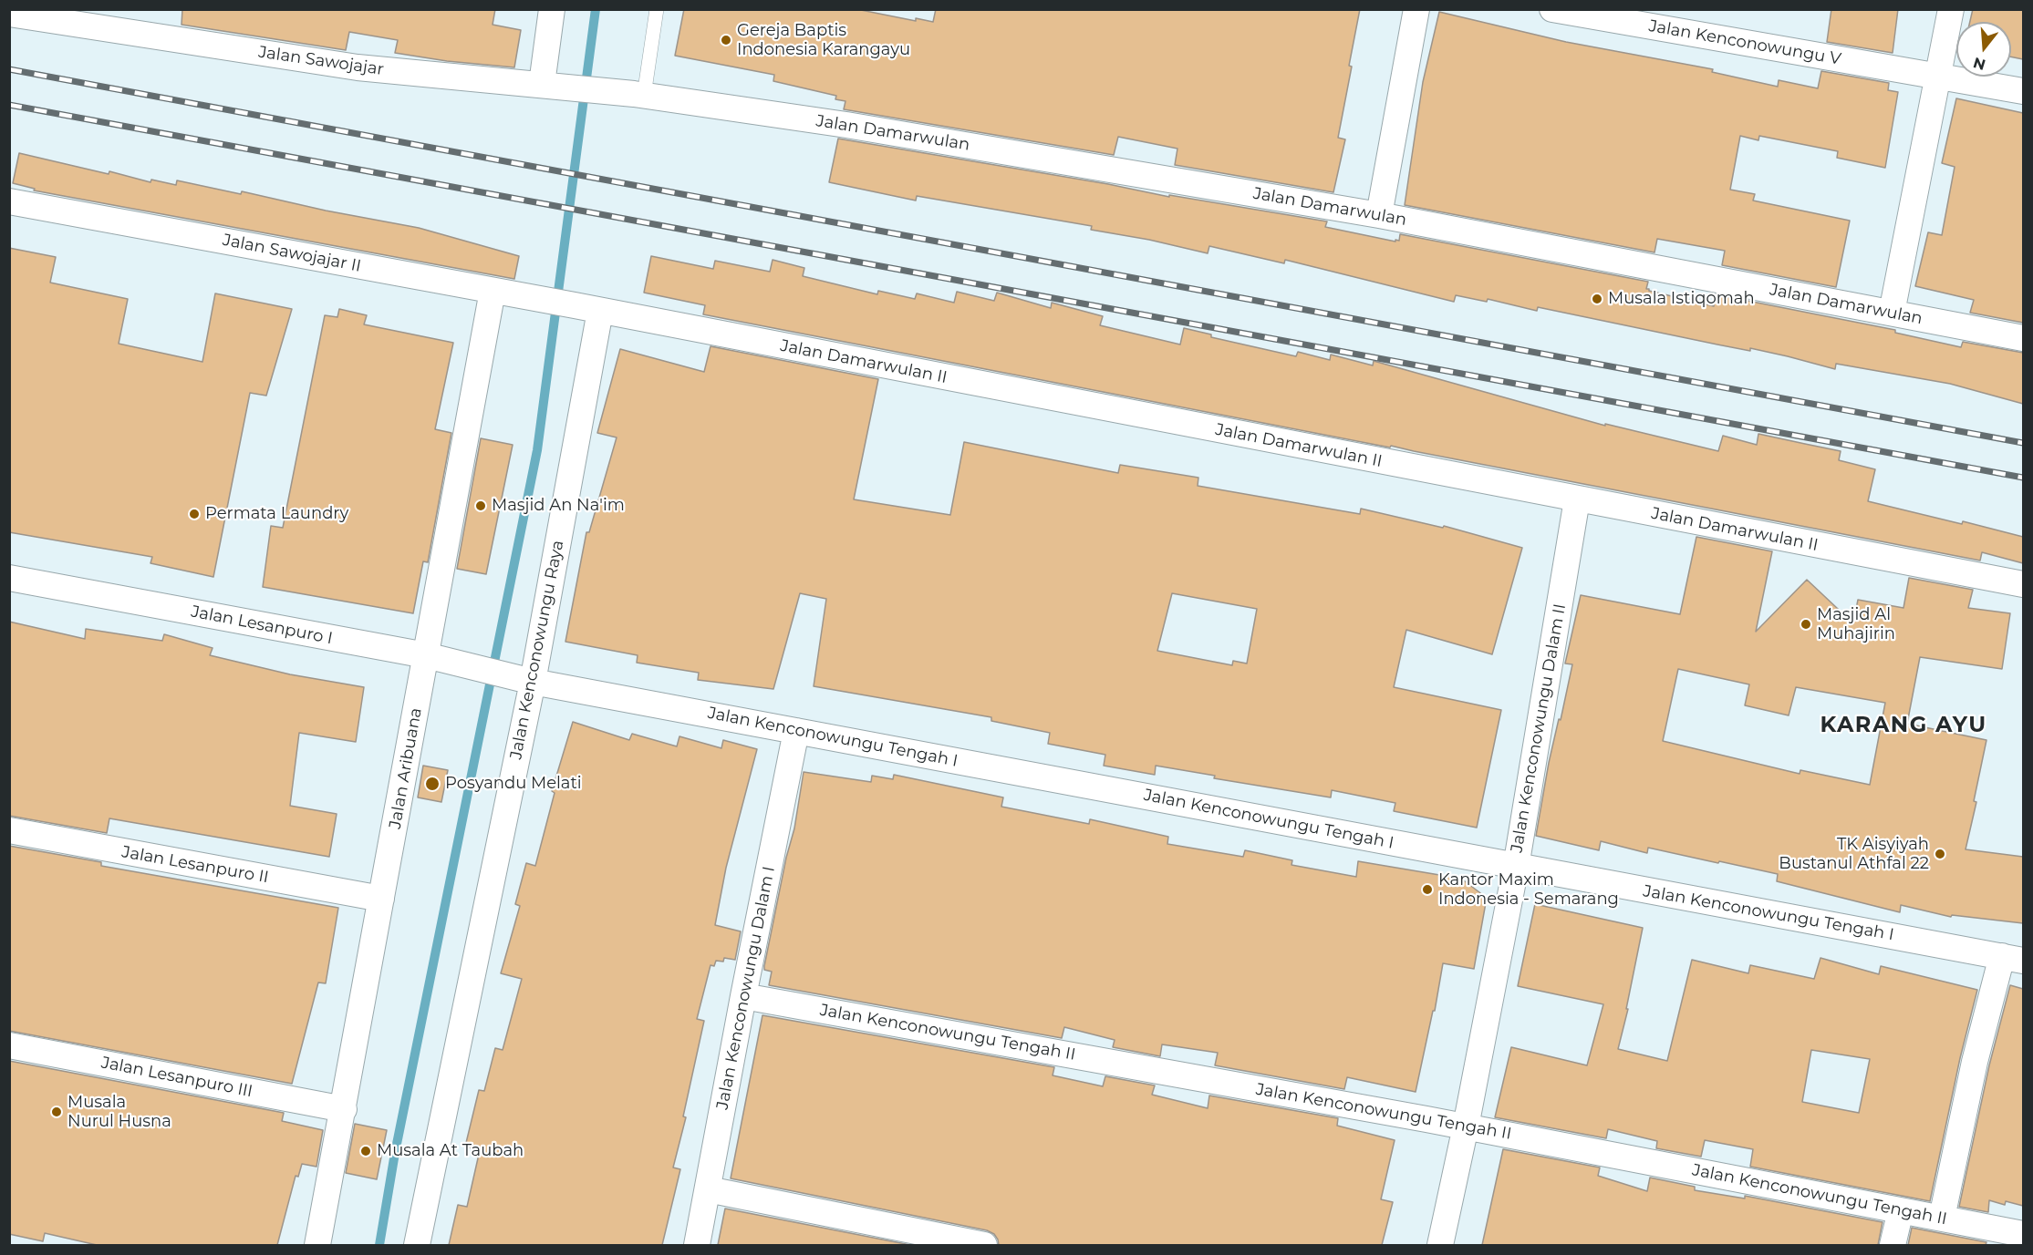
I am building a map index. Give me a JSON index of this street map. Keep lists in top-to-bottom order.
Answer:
{
  "streets": {
    "street": [
      "Jalan Kenconowungu V",
      "Jalan Sawojajar",
      "Jalan Damarwulan",
      "Jalan Sawojajar II",
      "Jalan Damarwulan II",
      "Jalan Lesanpuro I",
      "Jalan Kenconowungu Raya",
      "Jalan Kenconowungu Dalam II",
      "Jalan Kenconowungu Tengah I",
      "Jalan Aribuana",
      "Jalan Lesanpuro II",
      "Jalan Kenconowungu Dalam I",
      "Jalan Kenconowungu Tengah II",
      "Jalan Lesanpuro III"
    ]
  },
  "crossings": [
    ["Jalan Sawojajar", "Jalan Damarwulan"],
    ["Jalan Sawojajar II", "Jalan Damarwulan II"],
    ["Jalan Sawojajar II", "Jalan Aribuana"],
    ["Jalan Damarwulan II", "Jalan Kenconowungu Raya"],
    ["Jalan Damarwulan II", "Jalan Kenconowungu Dalam II"],
    ["Jalan Lesanpuro I", "Jalan Kenconowungu Raya"],
    ["Jalan Lesanpuro I", "Jalan Kenconowungu Tengah I"],
    ["Jalan Lesanpuro I", "Jalan Aribuana"],
    ["Jalan Kenconowungu Raya", "Jalan Kenconowungu Tengah I"],
    ["Jalan Kenconowungu Dalam II", "Jalan Kenconowungu Tengah I"],
    ["Jalan Kenconowungu Dalam II", "Jalan Kenconowungu Tengah II"],
    ["Jalan Kenconowungu Tengah I", "Jalan Kenconowungu Dalam I"],
    ["Jalan Aribuana", "Jalan Lesanpuro II"],
    ["Jalan Aribuana", "Jalan Lesanpuro III"],
    ["Jalan Kenconowungu Dalam I", "Jalan Kenconowungu Tengah II"]
  ],
  "districts": ["KARANG AYU"],
  "places": [
    "Gereja Baptis Indonesia Karangayu",
    "Musala Istiqomah",
    "Masjid An Na'im",
    "Permata Laundry",
    "Masjid Al Muhajirin",
    "Posyandu Melati",
    "TK Aisyiyah Bustanul Athfal 22",
    "Kantor Maxim Indonesia - Semarang",
    "Musala Nurul Husna",
    "Musala At Taubah"
  ],
  "north": "bottom"
}
